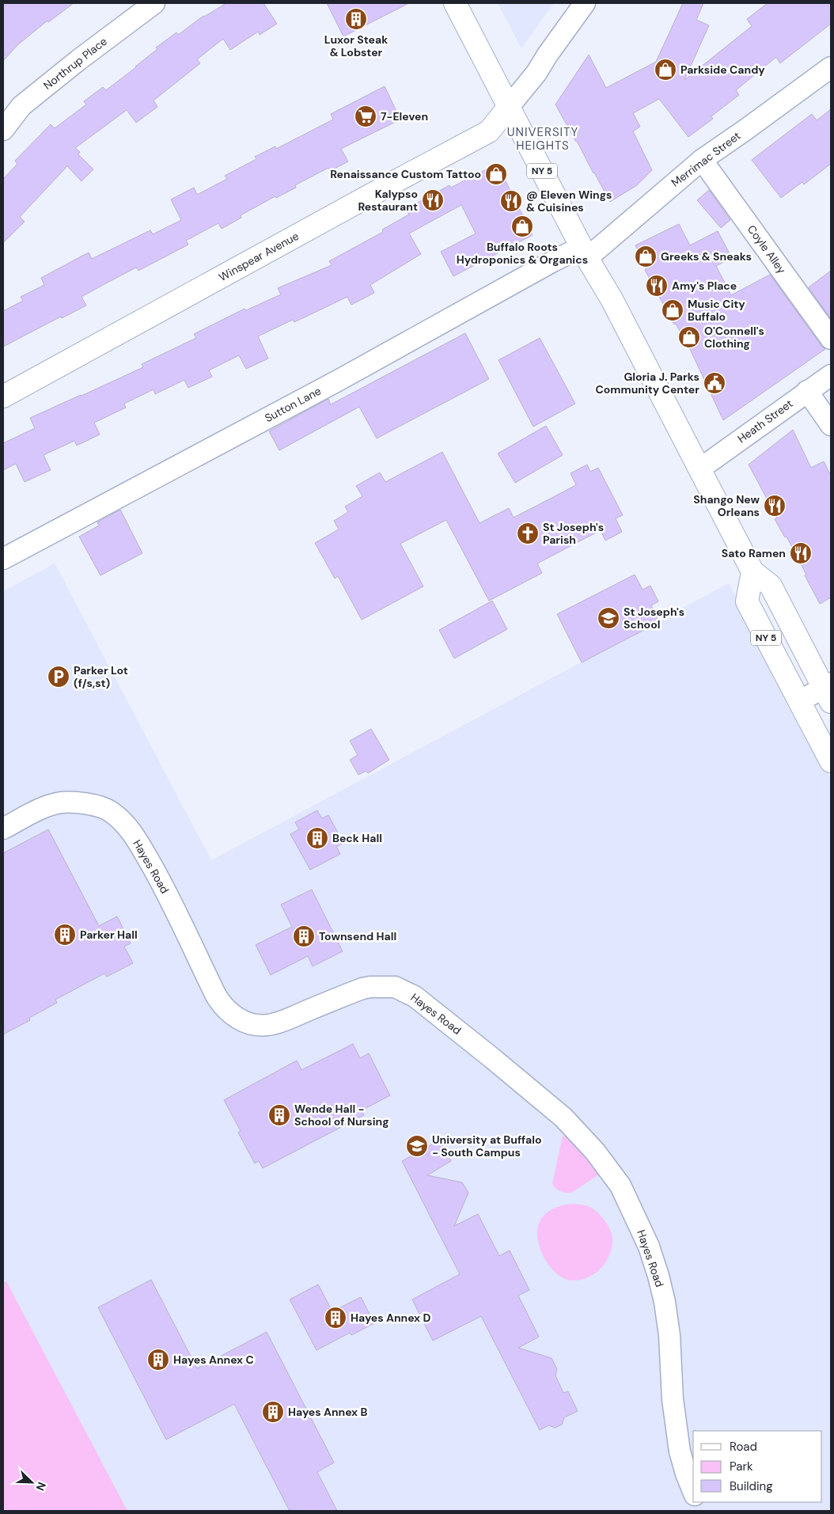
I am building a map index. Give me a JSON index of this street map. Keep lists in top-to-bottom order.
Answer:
{
  "streets": {
    "main road": ["NY 5", "Winspear Avenue"],
    "street": [
      "Northrup Place",
      "Merrimac Street",
      "Coyle Alley",
      "Sutton Lane",
      "Heath Street",
      "Hayes Road"
    ]
  },
  "crossings": [
    ["Merrimac Street", "NY 5"],
    ["Merrimac Street", "Coyle Alley"],
    ["Merrimac Street", "Sutton Lane"],
    ["NY 5", "Winspear Avenue"],
    ["NY 5", "Sutton Lane"],
    ["NY 5", "Heath Street"]
  ],
  "districts": ["UNIVERSITY HEIGHTS"],
  "places": {
    "building": [
      "Luxor Steak & Lobster",
      "Beck Hall",
      "Parker Hall",
      "Townsend Hall",
      "Wende Hall - School of Nursing",
      "Hayes Annex D",
      "Hayes Annex C",
      "Hayes Annex B"
    ],
    "shop": [
      "Parkside Candy",
      "Renaissance Custom Tattoo",
      "Buffalo Roots Hydroponics & Organics",
      "Greeks & Sneaks",
      "Music City Buffalo",
      "O'Connell's Clothing"
    ],
    "supermarket": ["7-Eleven"],
    "restaurant": [
      "Kalypso Restaurant",
      "@ Eleven Wings & Cuisines",
      "Amy's Place",
      "Shango New Orleans",
      "Sato Ramen"
    ],
    "public building": ["Gloria J. Parks Community Center"],
    "church": ["St Joseph's Parish"],
    "school or university": ["St Joseph's School", "University at Buffalo - South Campus"],
    "parking": ["Parker Lot (f/s,st)"]
  },
  "legend": ["Road", "Park", "Building"],
  "north": "bottom right"
}
